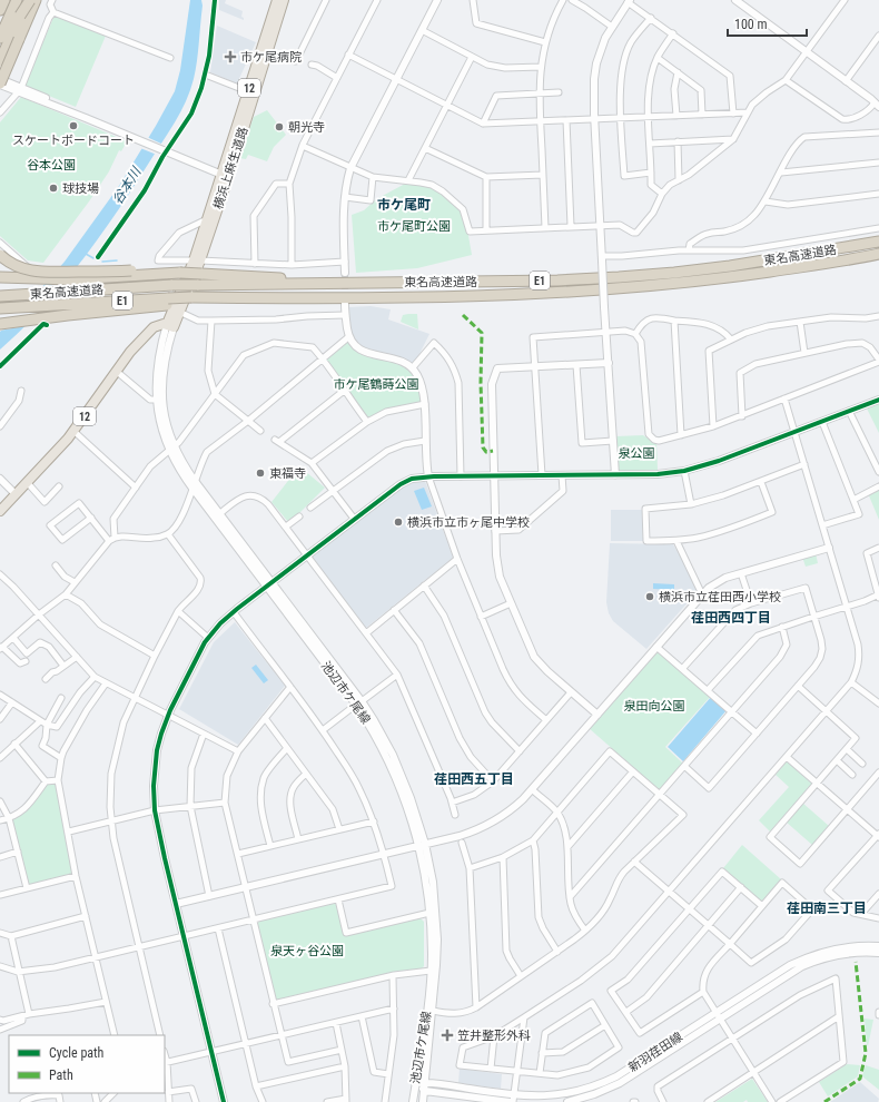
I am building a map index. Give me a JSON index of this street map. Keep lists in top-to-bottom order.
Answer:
{
  "streets": {
    "highway": ["東名高速道路", "E1"],
    "main road": ["12", "横浜上麻生道路"],
    "street": ["池辺市ケ尾線", "新羽荏田線"]
  },
  "crossings": [
    ["12", "横浜上麻生道路"],
    ["12", "池辺市ケ尾線"],
    ["横浜上麻生道路", "池辺市ケ尾線"],
    ["池辺市ケ尾線", "新羽荏田線"]
  ],
  "districts": [
    "市ケ尾町",
    "荏田西四丁目",
    "荏田西五丁目",
    "荏田南三丁目"
  ],
  "water": ["谷本川"],
  "parks": [
    "谷本公園",
    "市ケ尾町公園",
    "市ケ尾鶴蒔公園",
    "泉公園",
    "泉田向公園",
    "泉天ヶ谷公園"
  ],
  "places": {
    "health": ["市ケ尾病院", "笠井整形外科"],
    "other": [
      "スケートボードコート",
      "朝光寺",
      "球技場",
      "東福寺",
      "横浜市立市ヶ尾中学校",
      "横浜市立荏田西小学校"
    ]
  },
  "legend": ["Cycle path", "Path"],
  "scale_bar": "100 m"
}
